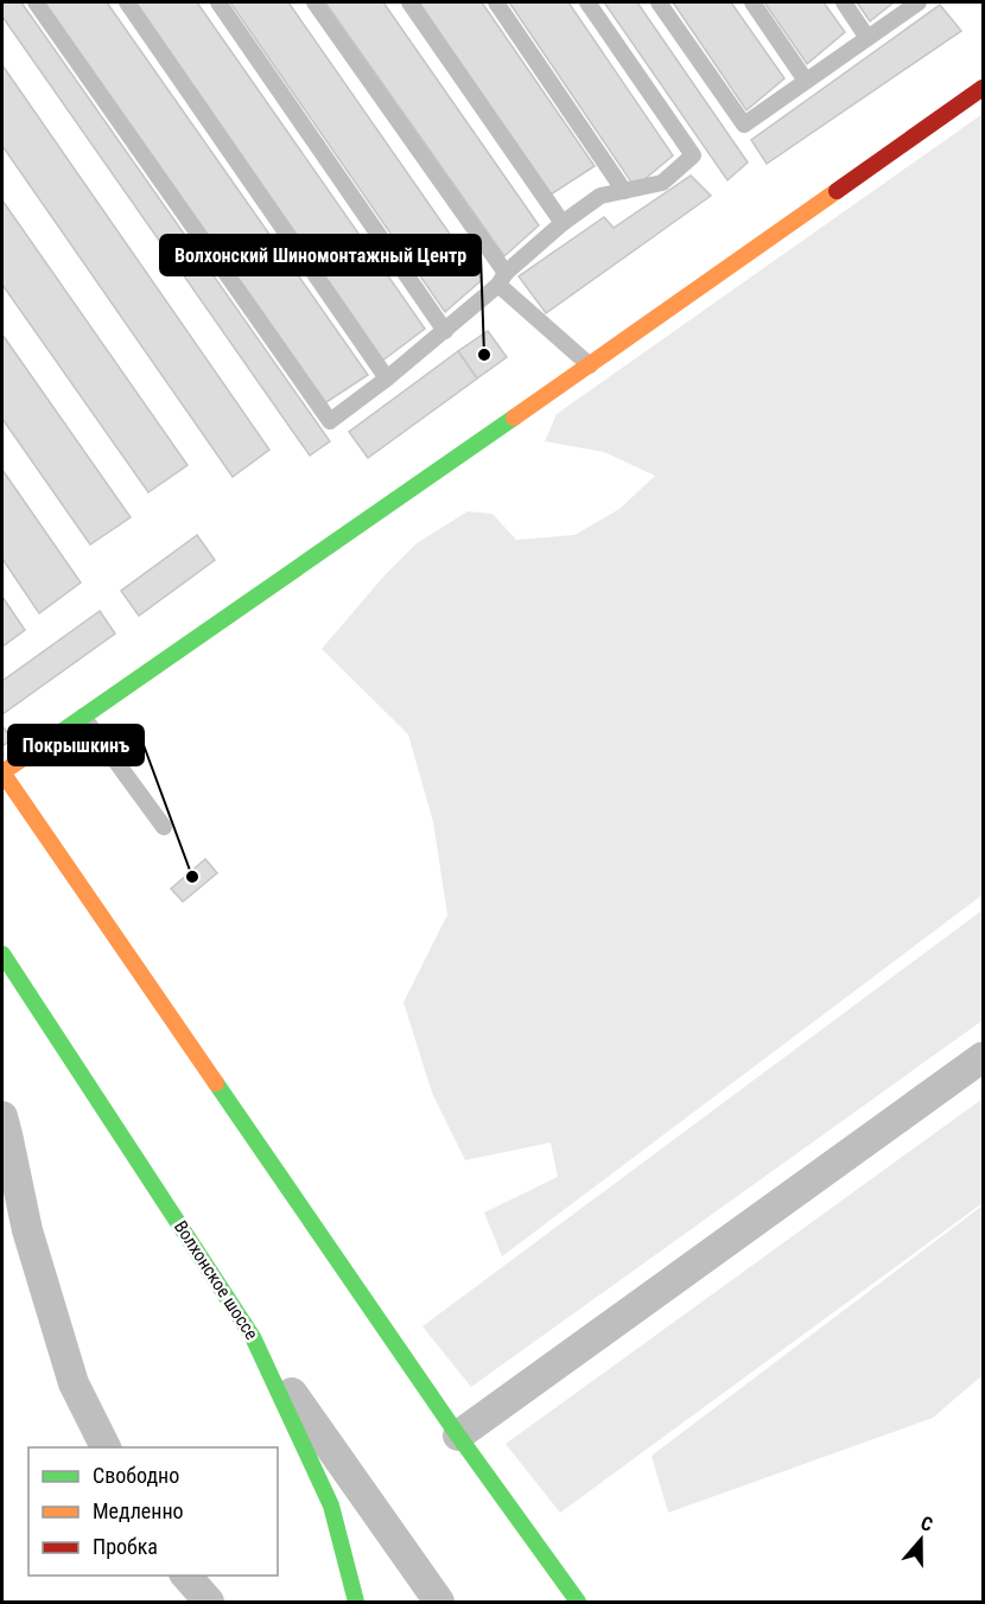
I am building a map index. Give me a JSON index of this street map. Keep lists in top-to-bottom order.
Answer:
{
  "streets": {
    "street": ["Волхонское шоссе"]
  },
  "places": ["Волхонский Шиномонтажный Центр", "Покрышкинъ"],
  "legend": ["Свободно", "Медленно", "Пробка"],
  "north": "top"
}
